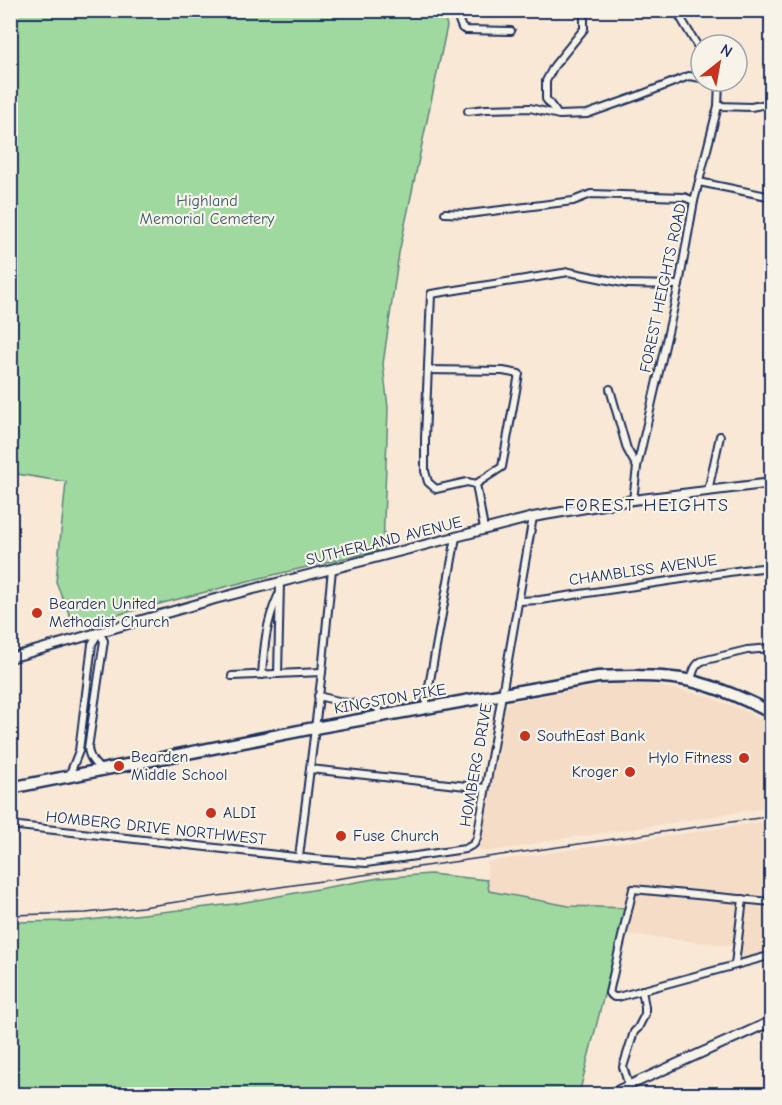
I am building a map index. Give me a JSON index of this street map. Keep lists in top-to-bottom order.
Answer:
{
  "streets": {
    "main road": ["KINGSTON PIKE"],
    "street": [
      "FOREST HEIGHTS ROAD",
      "SUTHERLAND AVENUE",
      "CHAMBLISS AVENUE",
      "HOMBERG DRIVE",
      "HOMBERG DRIVE NORTHWEST"
    ]
  },
  "crossings": [
    ["FOREST HEIGHTS ROAD", "SUTHERLAND AVENUE"],
    ["SUTHERLAND AVENUE", "HOMBERG DRIVE"],
    ["CHAMBLISS AVENUE", "HOMBERG DRIVE"],
    ["KINGSTON PIKE", "HOMBERG DRIVE"],
    ["HOMBERG DRIVE", "HOMBERG DRIVE NORTHWEST"]
  ],
  "districts": ["FOREST HEIGHTS"],
  "parks": ["Highland Memorial Cemetery"],
  "places": [
    "Bearden United Methodist Church",
    "SouthEast Bank",
    "Hylo Fitness",
    "Bearden Middle School",
    "Kroger",
    "ALDI",
    "Fuse Church"
  ],
  "north": "top right"
}
